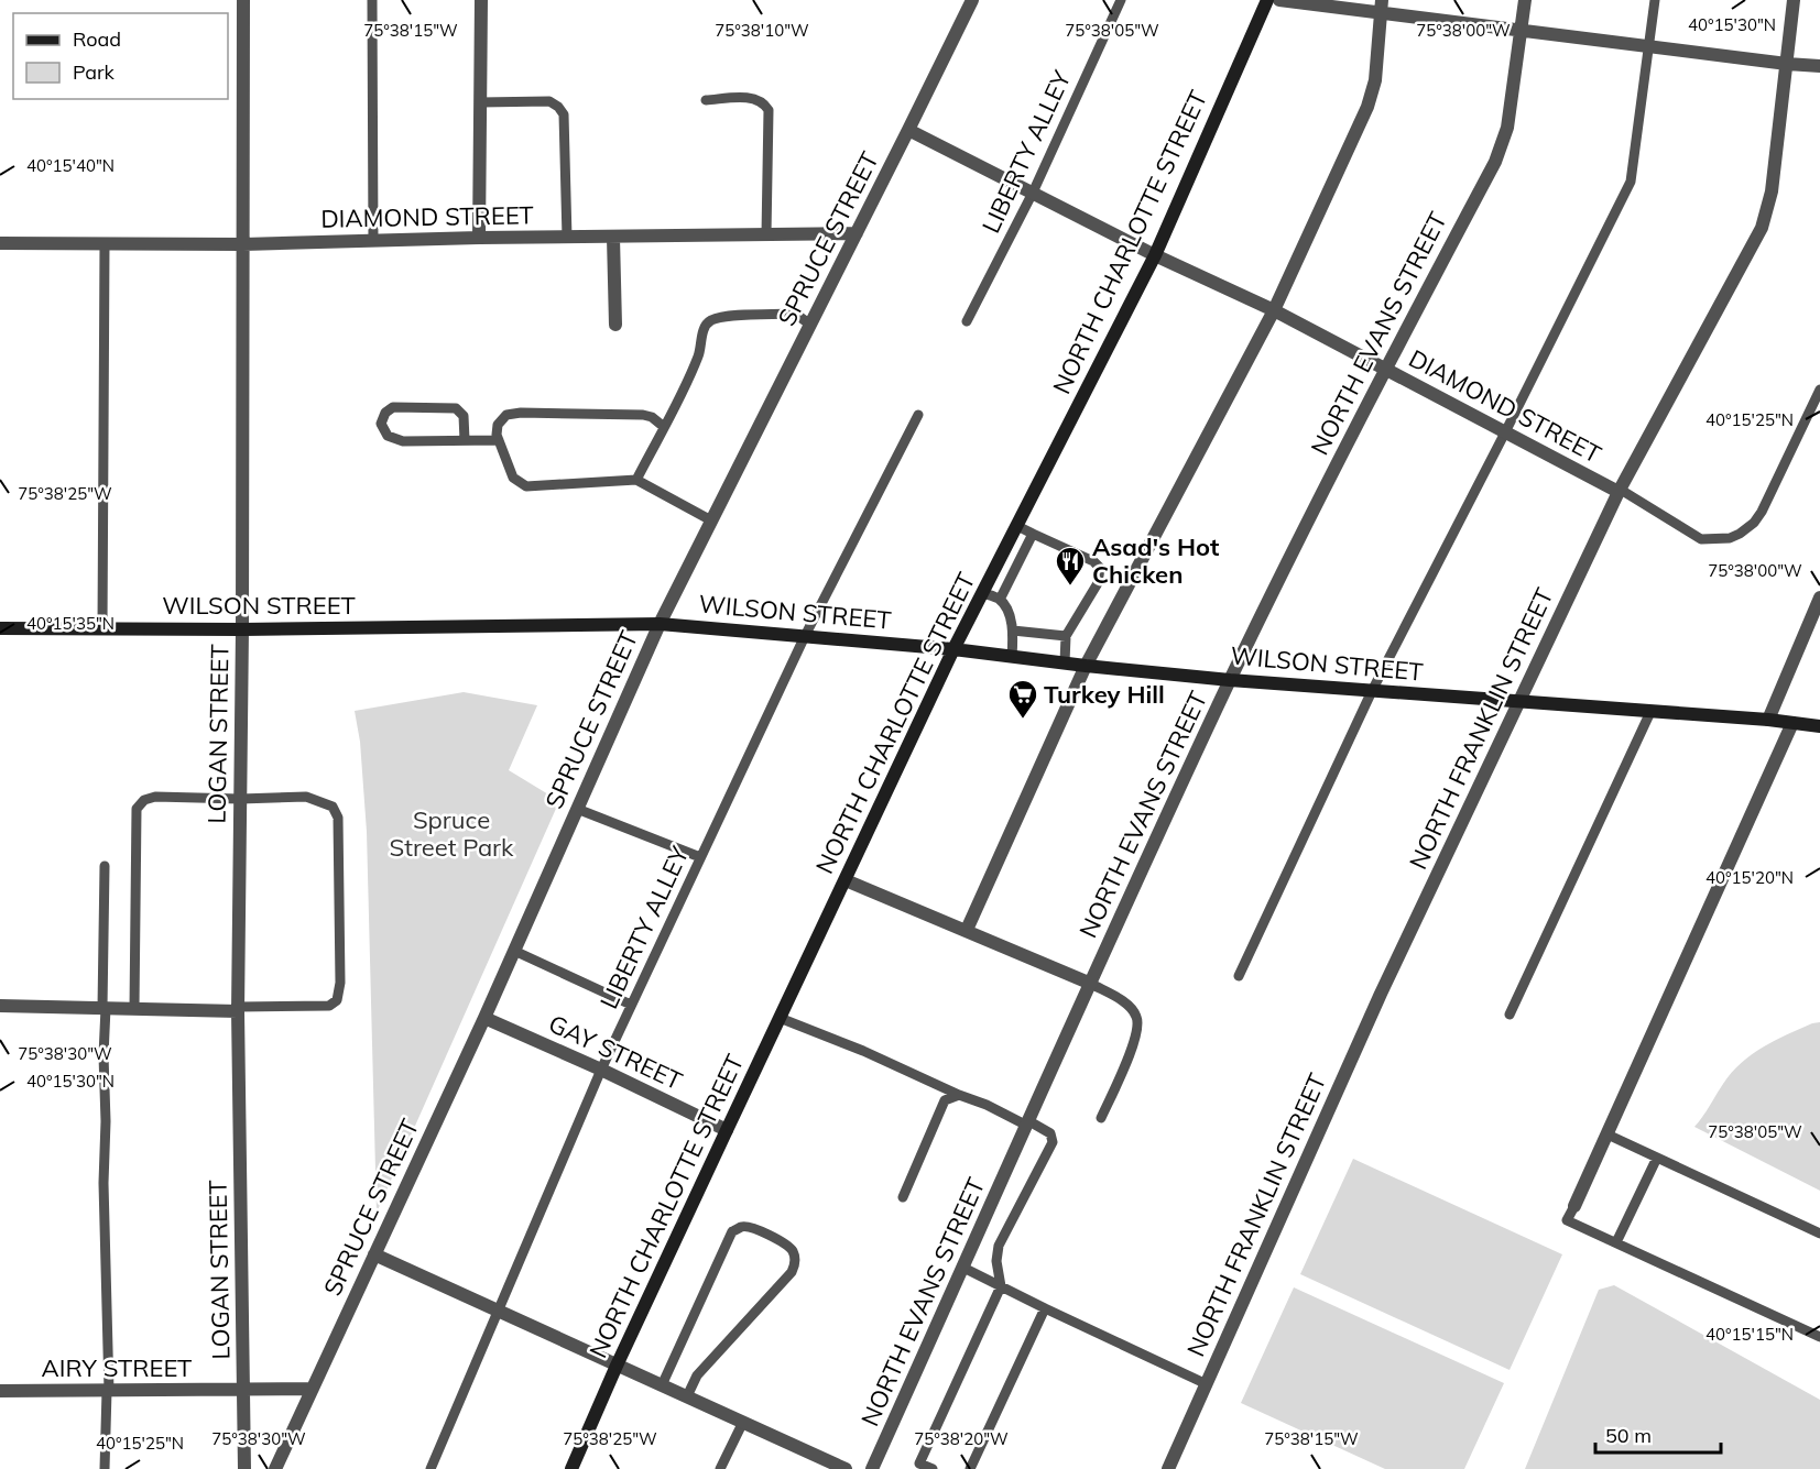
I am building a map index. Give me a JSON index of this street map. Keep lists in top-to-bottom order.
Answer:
{
  "streets": {
    "street": [
      "DIAMOND STREET",
      "SPRUCE STREET",
      "NORTH CHARLOTTE STREET",
      "NORTH EVANS STREET",
      "WILSON STREET",
      "NORTH FRANKLIN STREET",
      "LOGAN STREET",
      "GAY STREET",
      "AIRY STREET"
    ],
    "lane": ["LIBERTY ALLEY"]
  },
  "crossings": [
    ["LIBERTY ALLEY", "DIAMOND STREET"],
    ["LIBERTY ALLEY", "WILSON STREET"],
    ["LIBERTY ALLEY", "GAY STREET"],
    ["DIAMOND STREET", "SPRUCE STREET"],
    ["DIAMOND STREET", "NORTH CHARLOTTE STREET"],
    ["DIAMOND STREET", "NORTH EVANS STREET"],
    ["DIAMOND STREET", "NORTH FRANKLIN STREET"],
    ["DIAMOND STREET", "LOGAN STREET"],
    ["SPRUCE STREET", "WILSON STREET"],
    ["SPRUCE STREET", "GAY STREET"],
    ["SPRUCE STREET", "AIRY STREET"],
    ["NORTH CHARLOTTE STREET", "WILSON STREET"],
    ["NORTH CHARLOTTE STREET", "GAY STREET"],
    ["NORTH EVANS STREET", "WILSON STREET"],
    ["WILSON STREET", "NORTH FRANKLIN STREET"],
    ["WILSON STREET", "LOGAN STREET"],
    ["LOGAN STREET", "AIRY STREET"]
  ],
  "parks": ["Spruce Street Park"],
  "places": {
    "restaurant": ["Asad's Hot Chicken"],
    "supermarket": ["Turkey Hill"]
  },
  "legend": ["Road", "Park"],
  "scale_bar": "50 m",
  "coordinates": [
    "40°15'30\"N",
    "75°38'15\"W",
    "75°38'10\"W",
    "75°38'05\"W",
    "75°38'00\"W",
    "40°15'40\"N",
    "40°15'25\"N",
    "75°38'25\"W",
    "40°15'35\"N",
    "40°15'20\"N",
    "75°38'30\"W",
    "40°15'15\"N",
    "75°38'20\"W"
  ]
}
